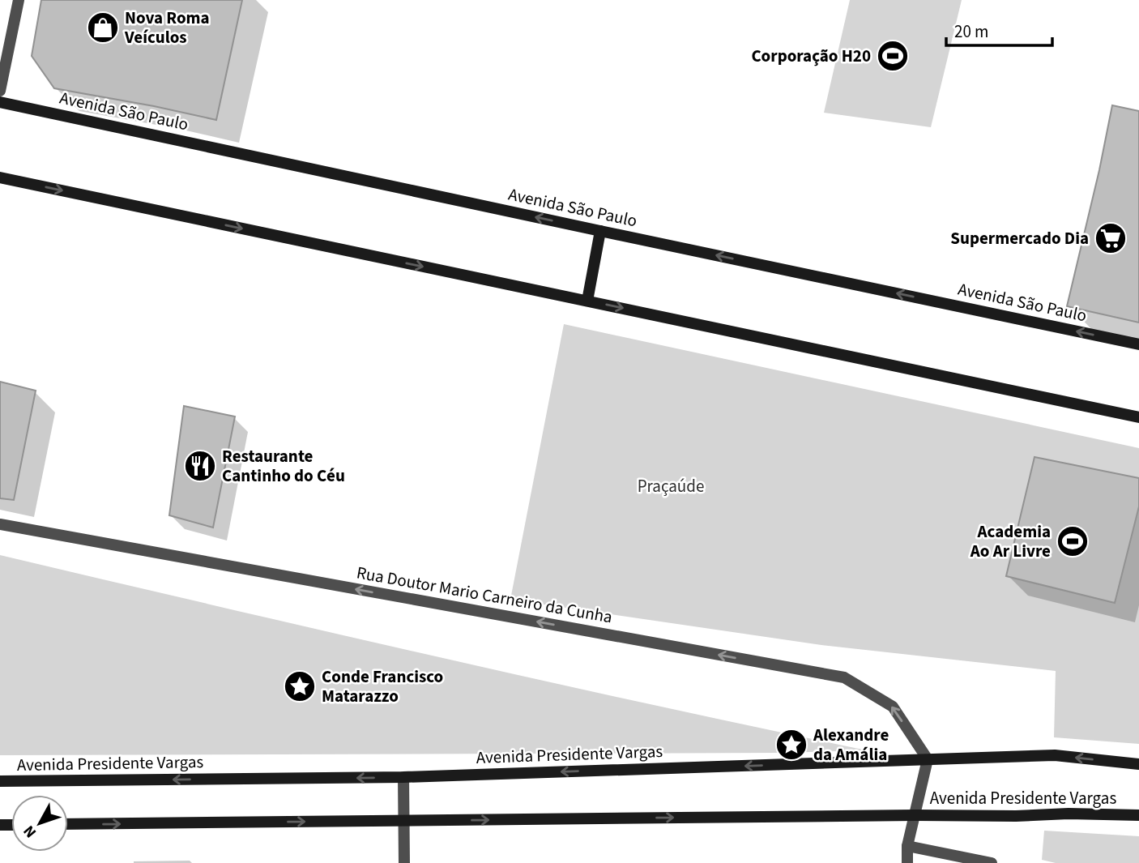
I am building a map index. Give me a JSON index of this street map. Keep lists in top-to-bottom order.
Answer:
{
  "streets": {
    "main road": ["Avenida São Paulo", "Avenida Presidente Vargas"],
    "street": ["Rua Doutor Mario Carneiro da Cunha"]
  },
  "crossings": [
    ["Rua Doutor Mario Carneiro da Cunha", "Avenida Presidente Vargas"]
  ],
  "one_way": ["Rua Doutor Mario Carneiro da Cunha"],
  "parks": ["Praçaúde"],
  "places": {
    "shop": ["Nova Roma Veículos"],
    "sports": ["Corporação H20", "Academia Ao Ar Livre"],
    "supermarket": ["Supermercado Dia"],
    "restaurant": ["Restaurante Cantinho do Céu"],
    "place": ["Conde Francisco Matarazzo", "Alexandre da Amália"]
  },
  "scale_bar": "20 m",
  "north": "bottom left"
}
